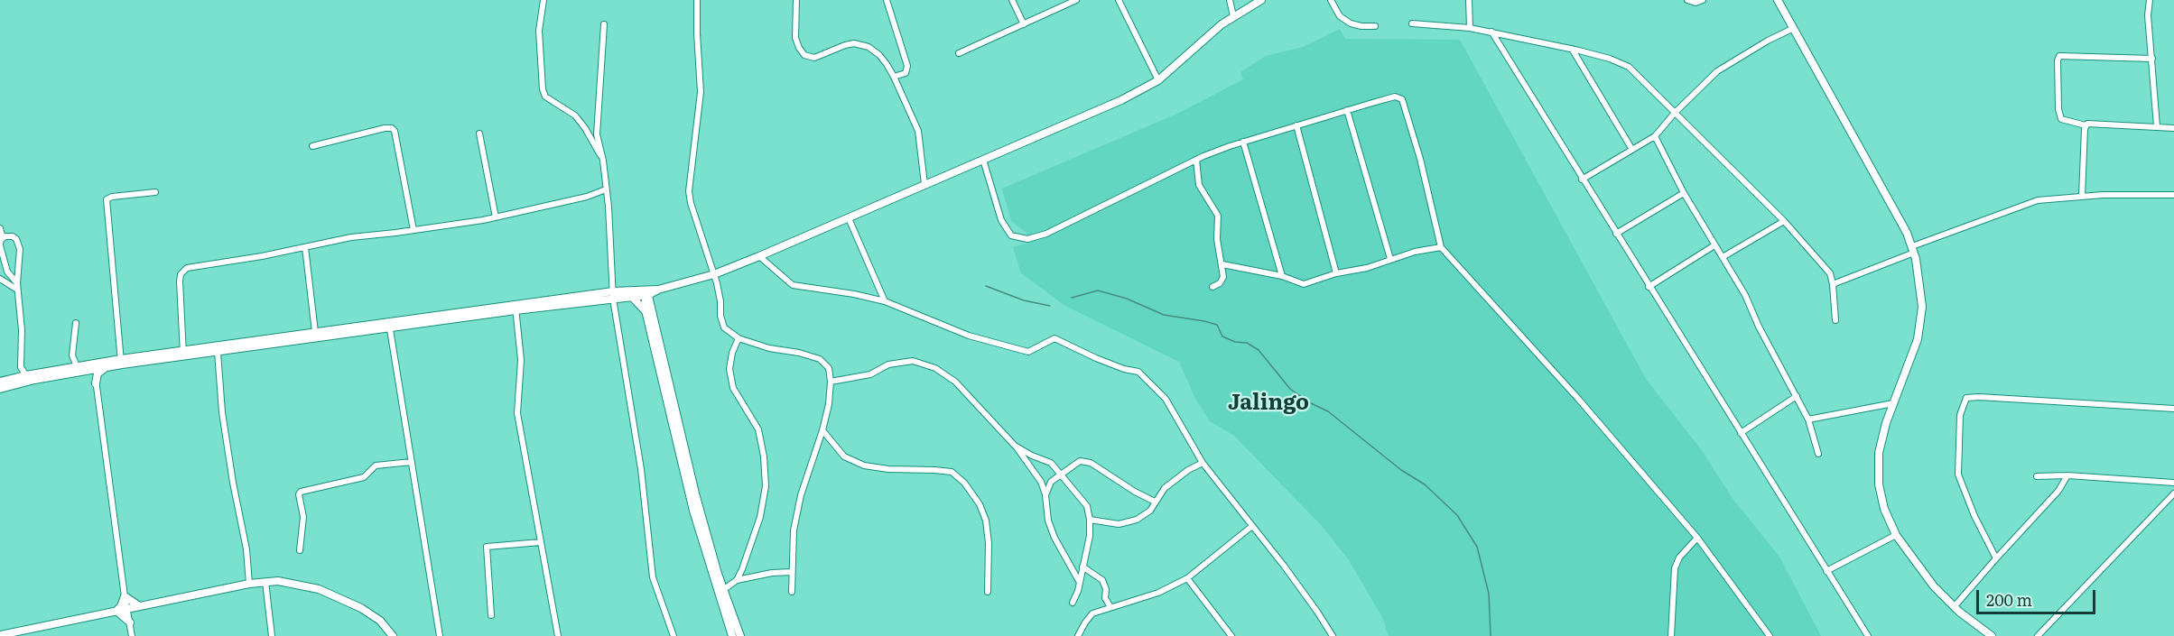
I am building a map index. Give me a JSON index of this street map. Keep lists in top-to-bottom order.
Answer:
{
  "districts": ["Jalingo"],
  "scale_bar": "200 m"
}
